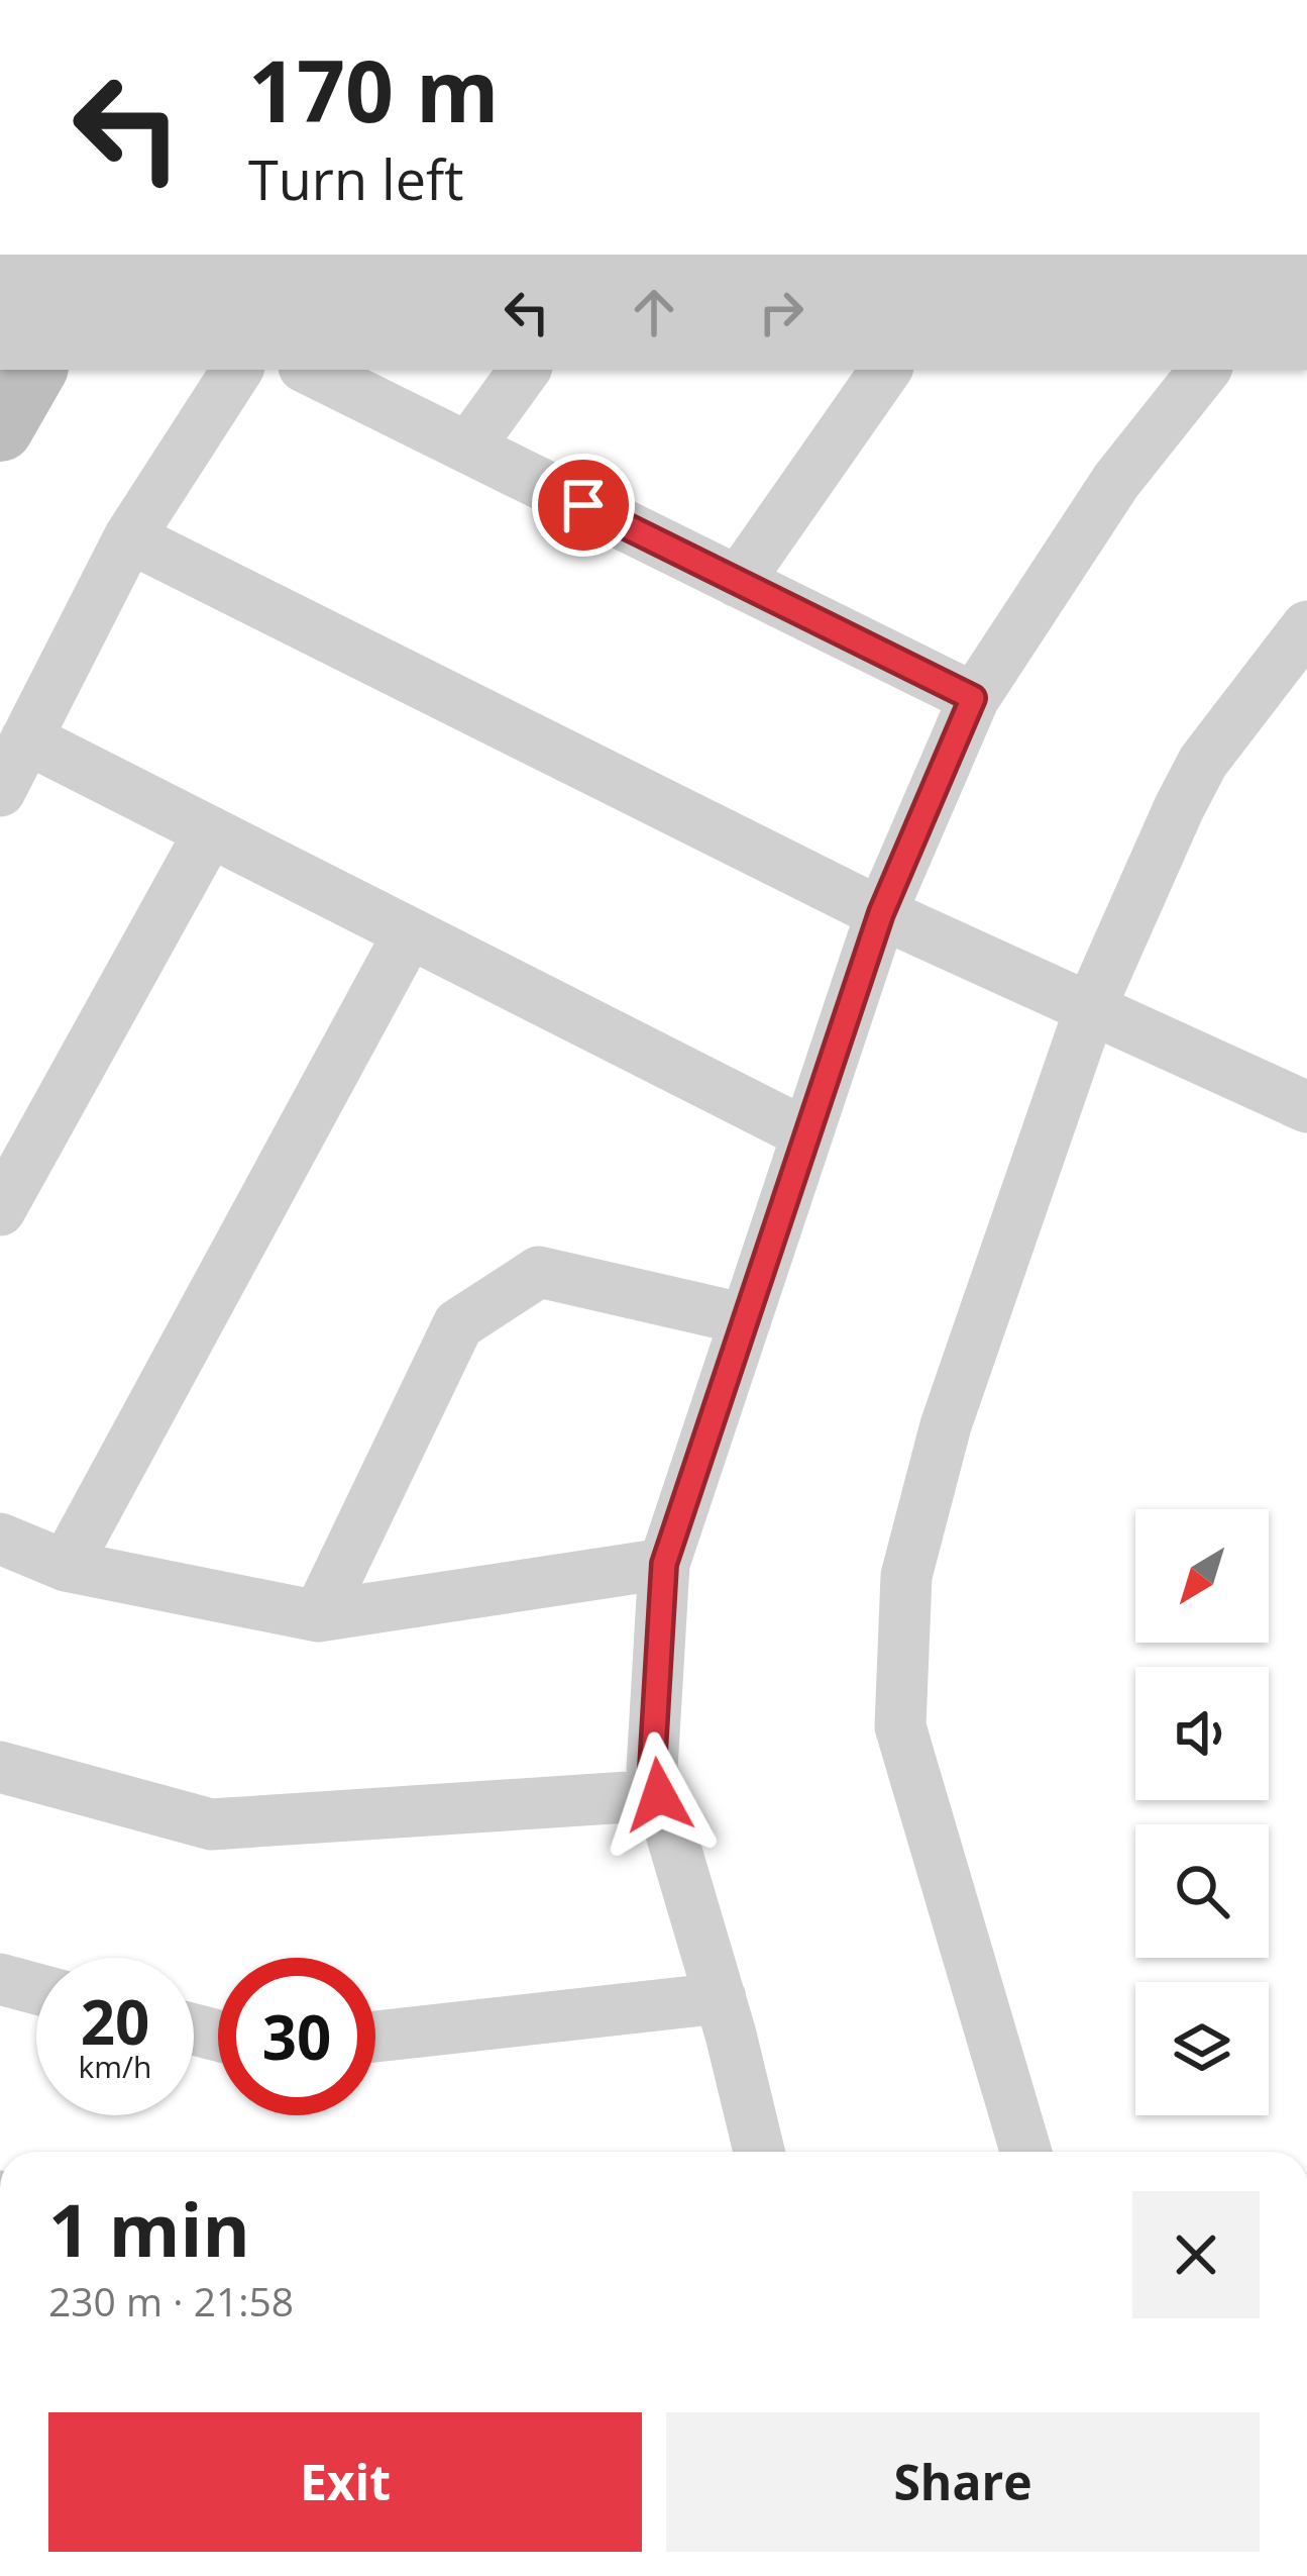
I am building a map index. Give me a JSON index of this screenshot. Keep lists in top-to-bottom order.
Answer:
{
  "north": "bottom left",
  "page": {
    "turn": ["170 m", "Turn left"],
    "speed": "20 km/h",
    "limit": "30",
    "heading": ["1 min", "230 m · 21:58"],
    "buttons": ["Exit", "Share"]
  }
}
